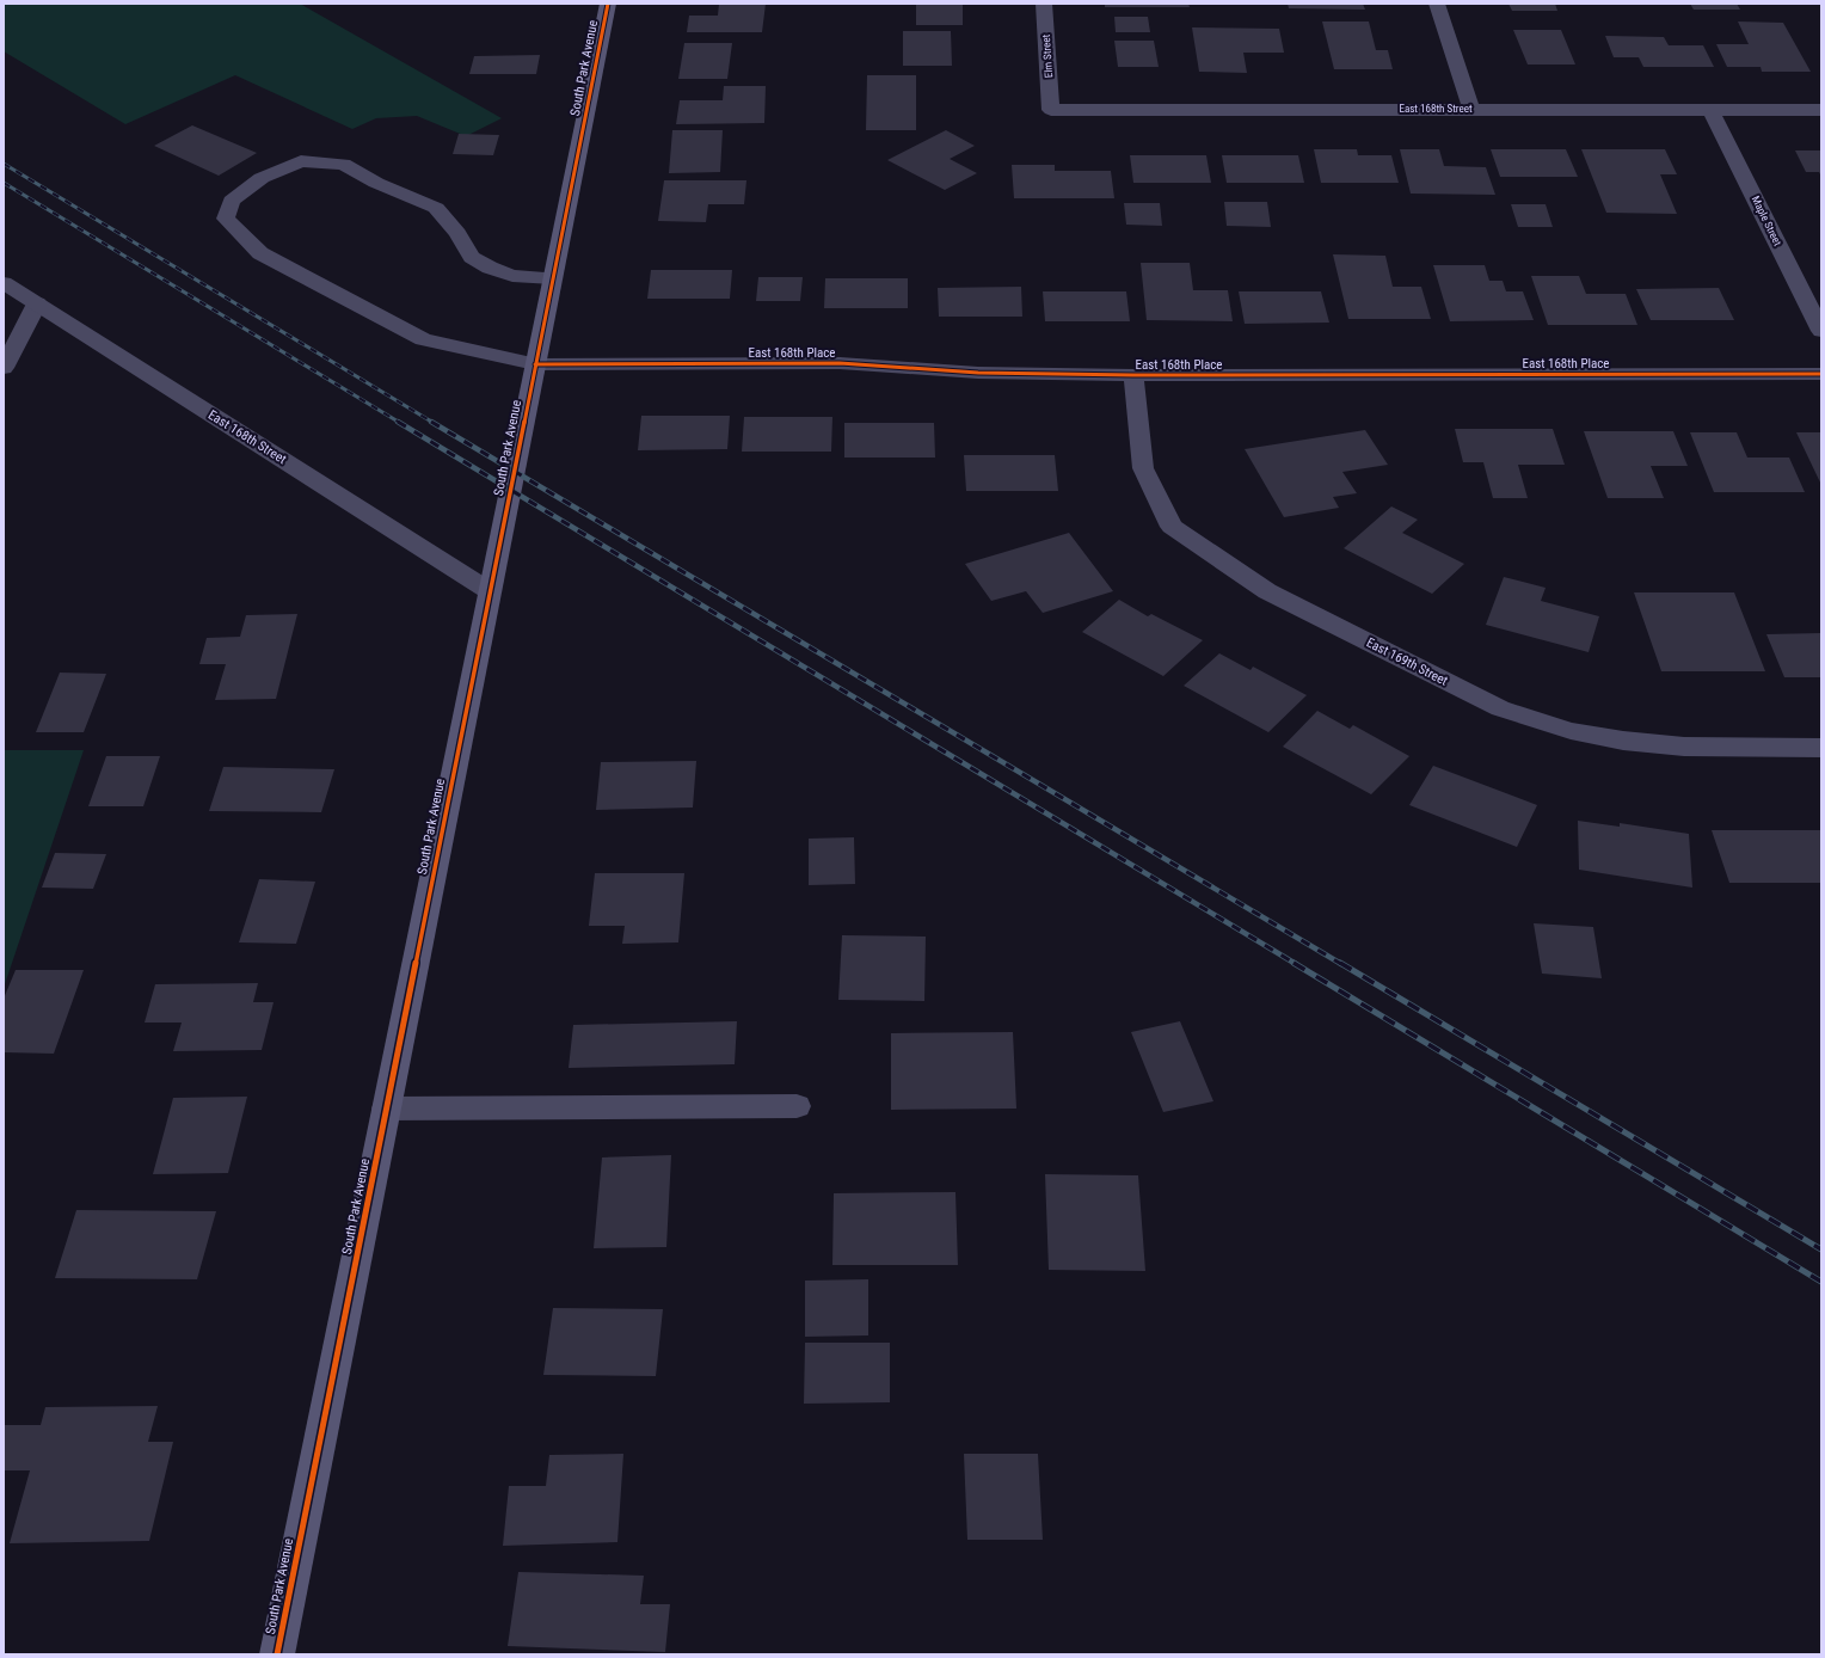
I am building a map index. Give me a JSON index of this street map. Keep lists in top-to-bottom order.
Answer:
{
  "streets": {
    "street": [
      "Elm Street",
      "South Park Avenue",
      "East 168th Street",
      "Maple Street",
      "East 168th Place",
      "East 169th Street"
    ]
  },
  "crossings": [
    ["Elm Street", "East 168th Street"],
    ["South Park Avenue", "East 168th Street"],
    ["South Park Avenue", "East 168th Place"],
    ["East 168th Street", "Maple Street"],
    ["East 168th Place", "East 169th Street"]
  ]
}
